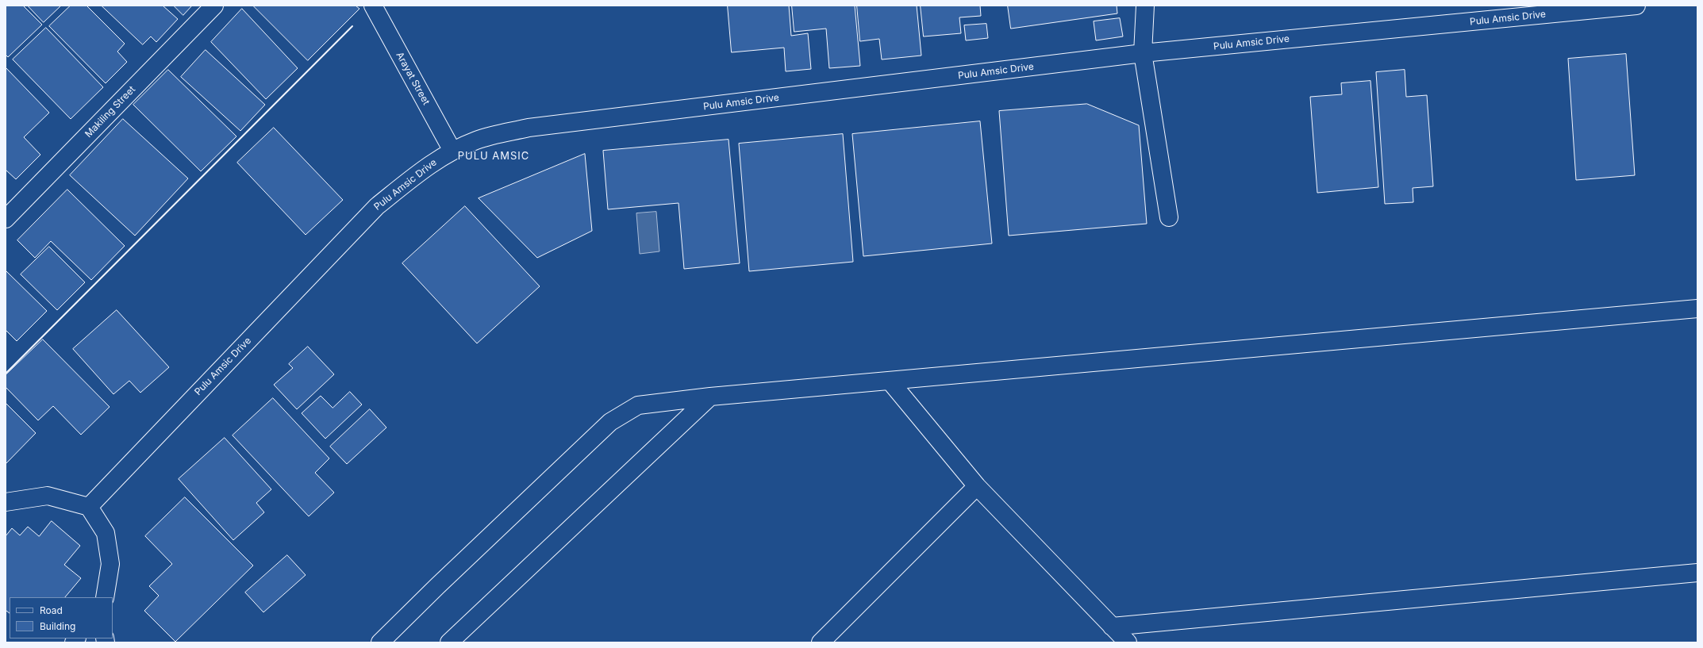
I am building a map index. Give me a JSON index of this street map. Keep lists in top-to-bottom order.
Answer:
{
  "streets": {
    "street": ["Pulu Amsic Drive", "Arayat Street", "Makiling Street"]
  },
  "crossings": [
    ["Pulu Amsic Drive", "Arayat Street"]
  ],
  "districts": ["PULU AMSIC"],
  "legend": ["Road", "Building"]
}
